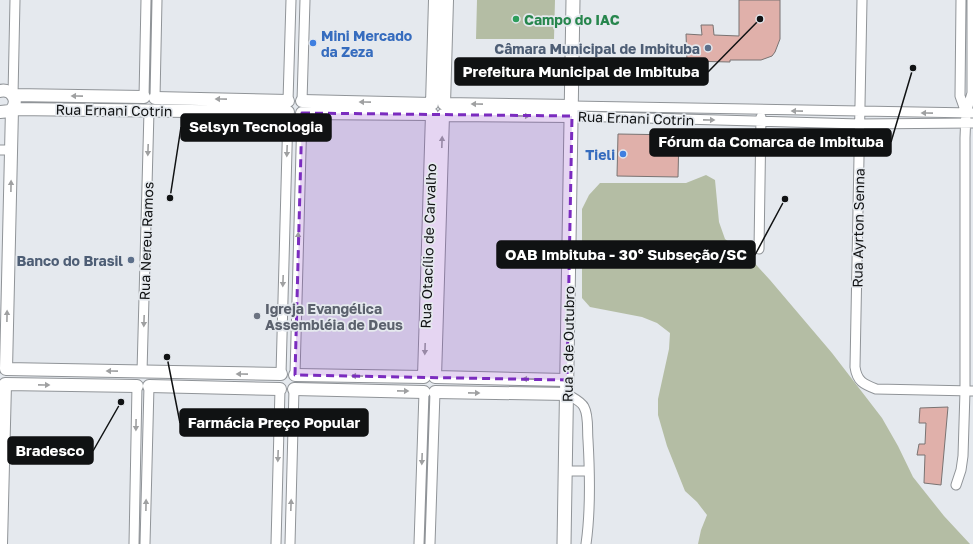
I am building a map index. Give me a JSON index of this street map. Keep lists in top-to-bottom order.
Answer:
{
  "streets": {
    "main road": ["Rua 3 de Outubro"],
    "street": [
      "Rua Ernani Cotrin",
      "Rua Ayrton Senna",
      "Rua Nereu Ramos",
      "Rua Otacílio de Carvalho"
    ]
  },
  "crossings": [
    ["Rua Ernani Cotrin", "Rua Ayrton Senna"],
    ["Rua Ernani Cotrin", "Rua Nereu Ramos"],
    ["Rua Ernani Cotrin", "Rua Otacílio de Carvalho"],
    ["Rua Ernani Cotrin", "Rua 3 de Outubro"]
  ],
  "one_way": ["Rua Nereu Ramos"],
  "places": [
    "Campo do IAC",
    "Prefeitura Municipal de Imbituba",
    "Mini Mercado da Zeza",
    "Câmara Municipal de Imbituba",
    "Fórum da Comarca de Imbituba",
    "Tieli",
    "Selsyn Tecnologia",
    "OAB Imbituba - 30° Subseção/SC",
    "Banco do Brasil",
    "Igreja Evangélica Assembléia de Deus",
    "Farmácia Preço Popular",
    "Bradesco"
  ]
}
